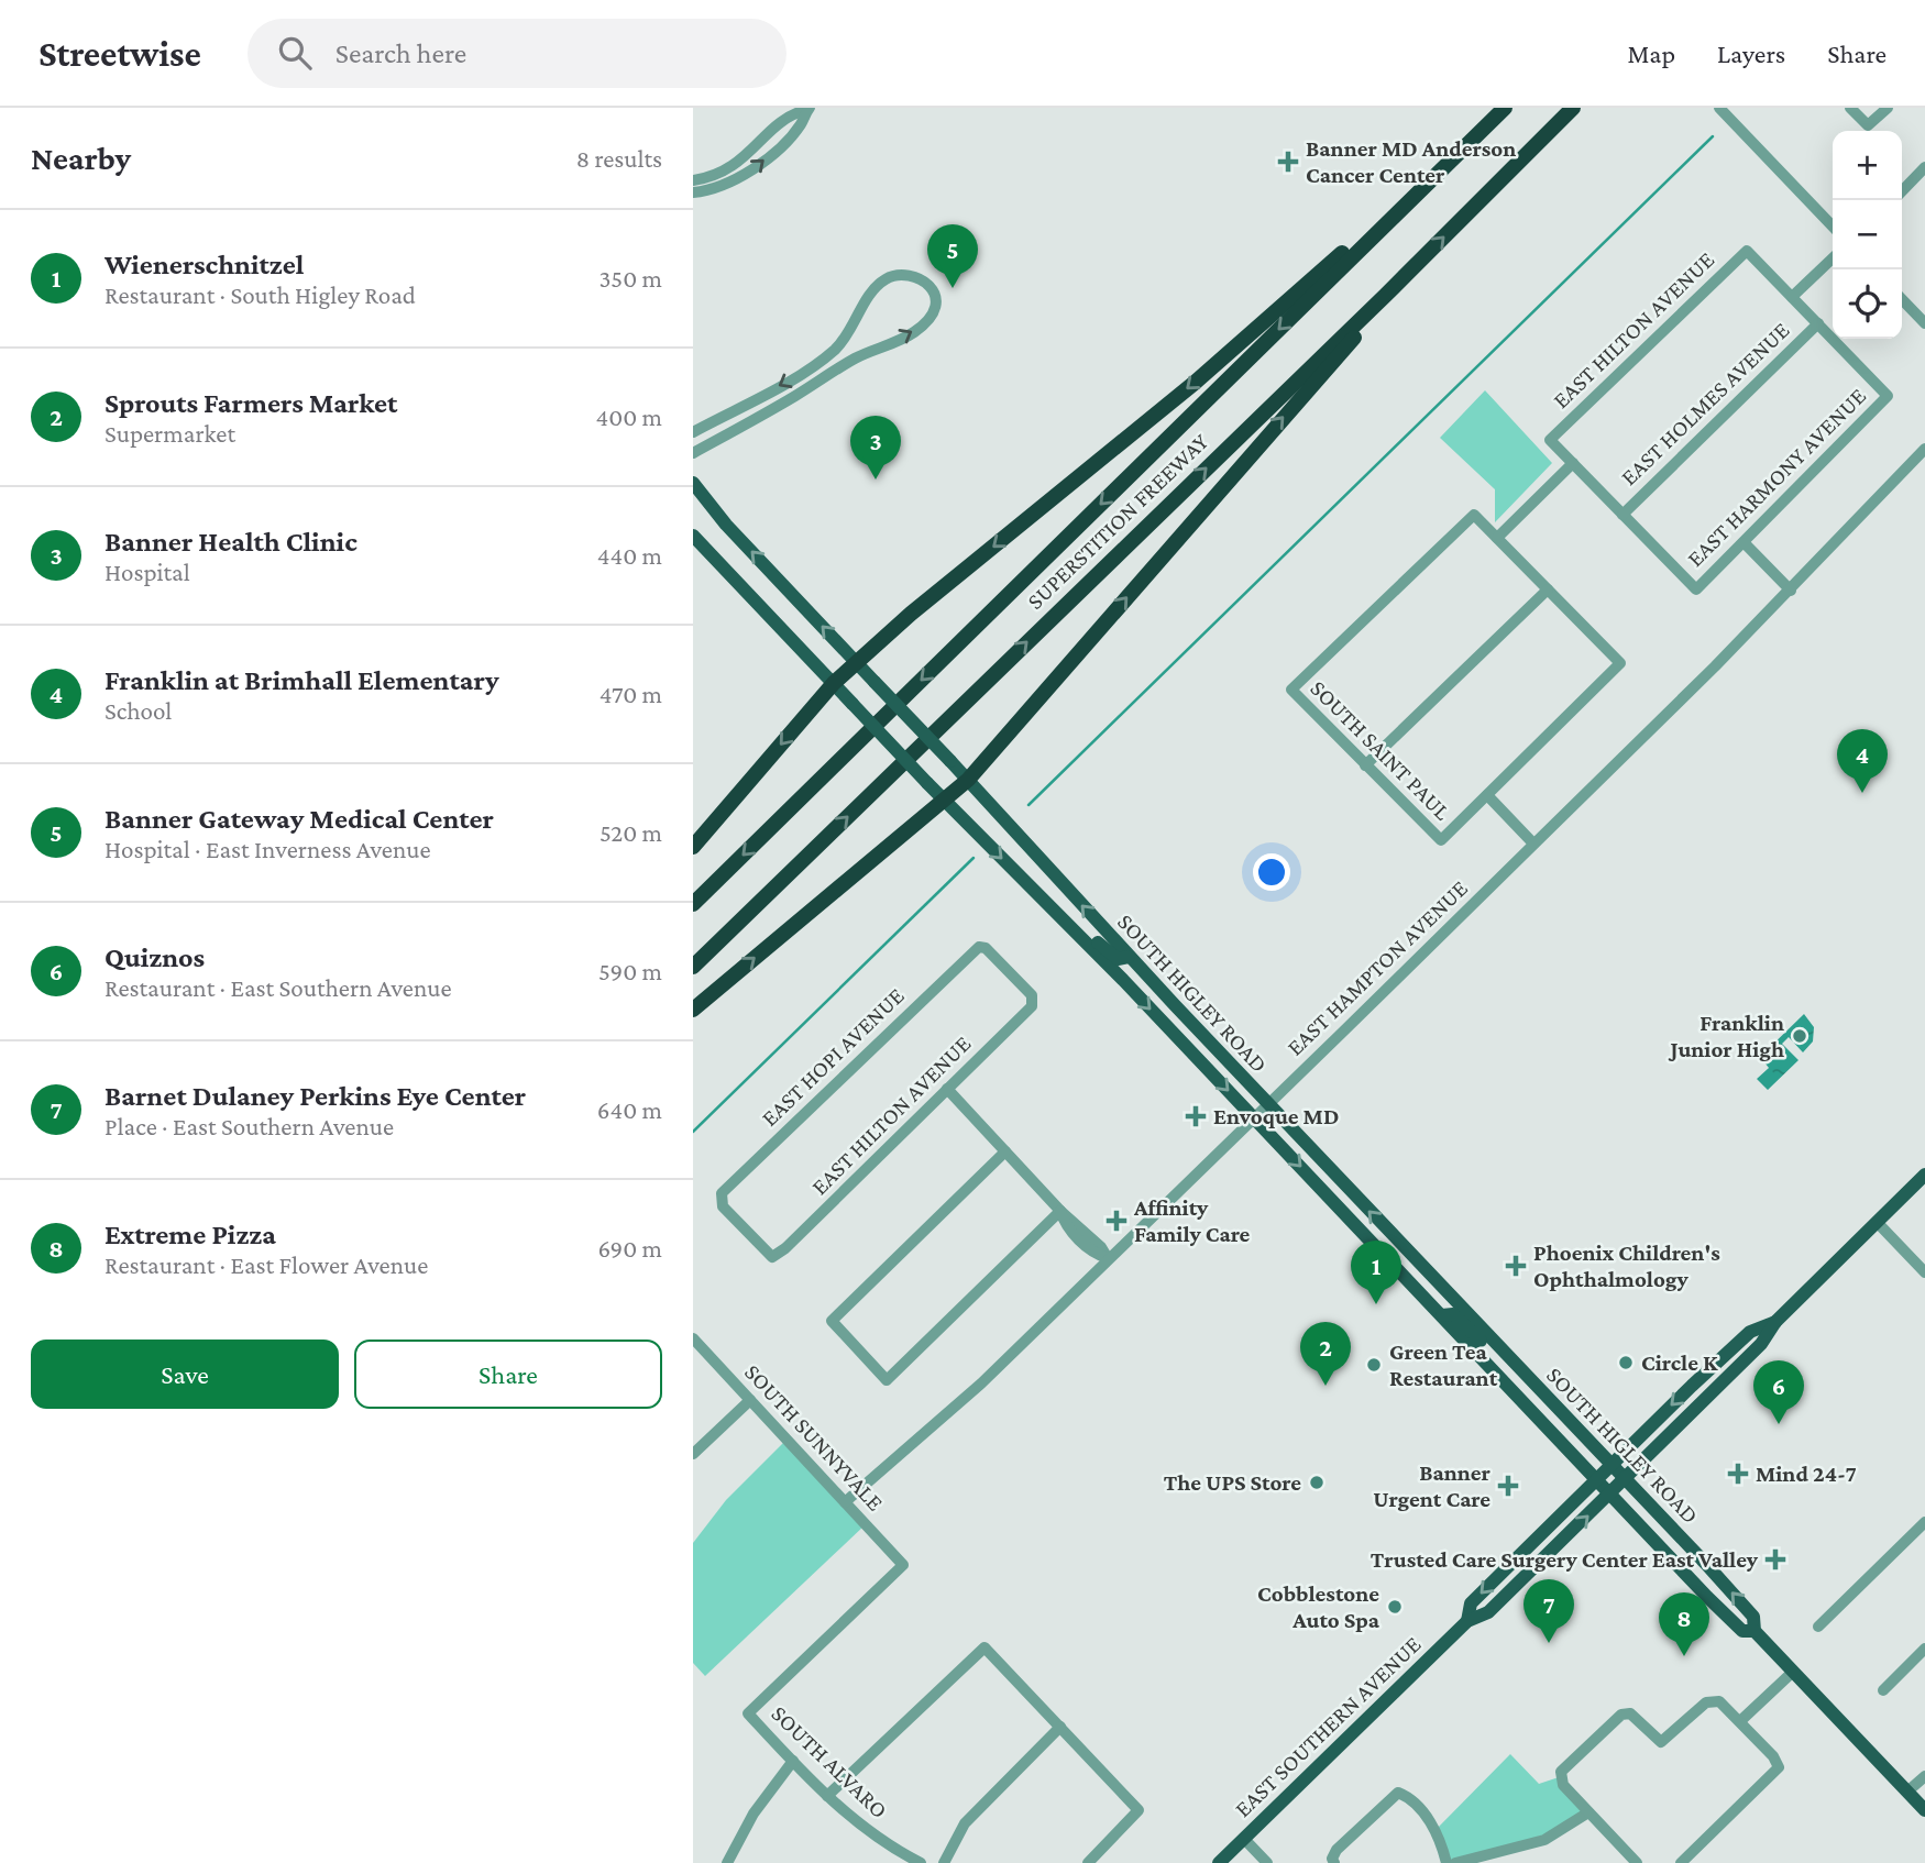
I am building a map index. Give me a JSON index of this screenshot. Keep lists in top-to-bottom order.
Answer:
{
  "streets": {
    "highway": ["SUPERSTITION FREEWAY"],
    "main road": ["SOUTH HIGLEY ROAD", "EAST SOUTHERN AVENUE"],
    "street": [
      "EAST HILTON AVENUE",
      "EAST HOLMES AVENUE",
      "EAST HARMONY AVENUE",
      "SOUTH SAINT PAUL",
      "EAST HAMPTON AVENUE",
      "EAST HOPI AVENUE",
      "SOUTH SUNNYVALE",
      "SOUTH ALVARO"
    ]
  },
  "crossings": [
    ["EAST HILTON AVENUE", "EAST HOLMES AVENUE"],
    ["EAST HILTON AVENUE", "EAST HOPI AVENUE"],
    ["EAST HOLMES AVENUE", "EAST HARMONY AVENUE"],
    ["SOUTH SAINT PAUL", "EAST HAMPTON AVENUE"],
    ["EAST HAMPTON AVENUE", "SOUTH HIGLEY ROAD"],
    ["EAST HAMPTON AVENUE", "SOUTH SUNNYVALE"],
    ["SOUTH HIGLEY ROAD", "EAST SOUTHERN AVENUE"],
    ["SOUTH SUNNYVALE", "SOUTH ALVARO"]
  ],
  "places": {
    "health": [
      "Banner MD Anderson Cancer Center",
      "Envoque MD",
      "Affinity Family Care",
      "Phoenix Children's Ophthalmology",
      "Mind 24-7",
      "Banner Urgent Care",
      "Trusted Care Surgery Center East Valley"
    ],
    "other": [
      "Franklin Junior High",
      "Circle K",
      "Green Tea Restaurant",
      "The UPS Store",
      "Cobblestone Auto Spa"
    ]
  },
  "page": {
    "header": "Streetwise",
    "search": "Search here",
    "nav": ["Map", "Layers", "Share"],
    "heading": ["Nearby", "8 results"],
    "map_buttons": ["+", "−"],
    "list": [
      {
        "mark": "1",
        "name": "Wienerschnitzel",
        "note": "Restaurant · South Higley Road",
        "value": "350 m"
      },
      {
        "mark": "2",
        "name": "Sprouts Farmers Market",
        "note": "Supermarket",
        "value": "400 m"
      },
      {
        "mark": "3",
        "name": "Banner Health Clinic",
        "note": "Hospital",
        "value": "440 m"
      },
      {
        "mark": "4",
        "name": "Franklin at Brimhall Elementary",
        "note": "School",
        "value": "470 m"
      },
      {
        "mark": "5",
        "name": "Banner Gateway Medical Center",
        "note": "Hospital · East Inverness Avenue",
        "value": "520 m"
      },
      {
        "mark": "6",
        "name": "Quiznos",
        "note": "Restaurant · East Southern Avenue",
        "value": "590 m"
      },
      {
        "mark": "7",
        "name": "Barnet Dulaney Perkins Eye Center",
        "note": "Place · East Southern Avenue",
        "value": "640 m"
      },
      {
        "mark": "8",
        "name": "Extreme Pizza",
        "note": "Restaurant · East Flower Avenue",
        "value": "690 m"
      }
    ],
    "pins": [
      "5",
      "3",
      "4",
      "1",
      "2",
      "6",
      "7",
      "8"
    ],
    "buttons": ["Save", "Share"]
  }
}
